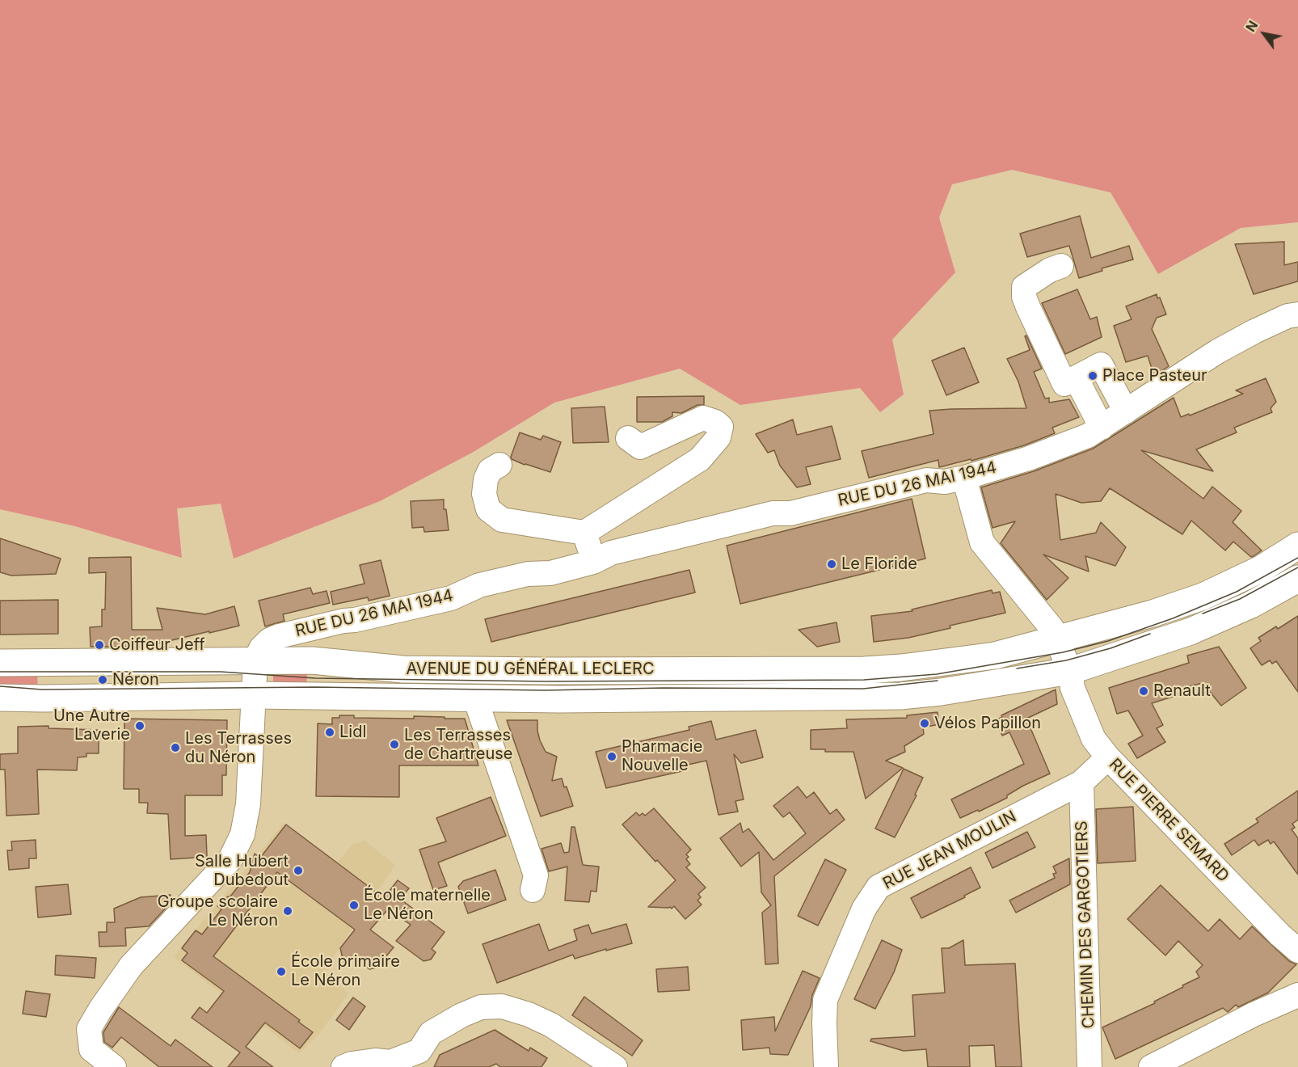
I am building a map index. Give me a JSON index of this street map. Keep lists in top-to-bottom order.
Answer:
{
  "streets": {
    "main road": ["AVENUE DU GÉNÉRAL LECLERC"],
    "street": [
      "RUE DU 26 MAI 1944",
      "RUE PIERRE SEMARD",
      "RUE JEAN MOULIN",
      "CHEMIN DES GARGOTIERS"
    ]
  },
  "crossings": [
    ["RUE DU 26 MAI 1944", "AVENUE DU GÉNÉRAL LECLERC"],
    ["RUE DU 26 MAI 1944", "RUE PIERRE SEMARD"],
    ["AVENUE DU GÉNÉRAL LECLERC", "RUE PIERRE SEMARD"],
    ["RUE PIERRE SEMARD", "RUE JEAN MOULIN"],
    ["RUE JEAN MOULIN", "CHEMIN DES GARGOTIERS"]
  ],
  "places": [
    "Place Pasteur",
    "Le Floride",
    "Coiffeur Jeff",
    "Néron",
    "Renault",
    "Vélos Papillon",
    "Une Autre Laverie",
    "Lidl",
    "Les Terrasses de Chartreuse",
    "Les Terrasses du Néron",
    "Pharmacie Nouvelle",
    "Salle Hubert Dubedout",
    "École maternelle Le Néron",
    "Groupe scolaire Le Néron",
    "École primaire Le Néron"
  ],
  "north": "top left"
}
